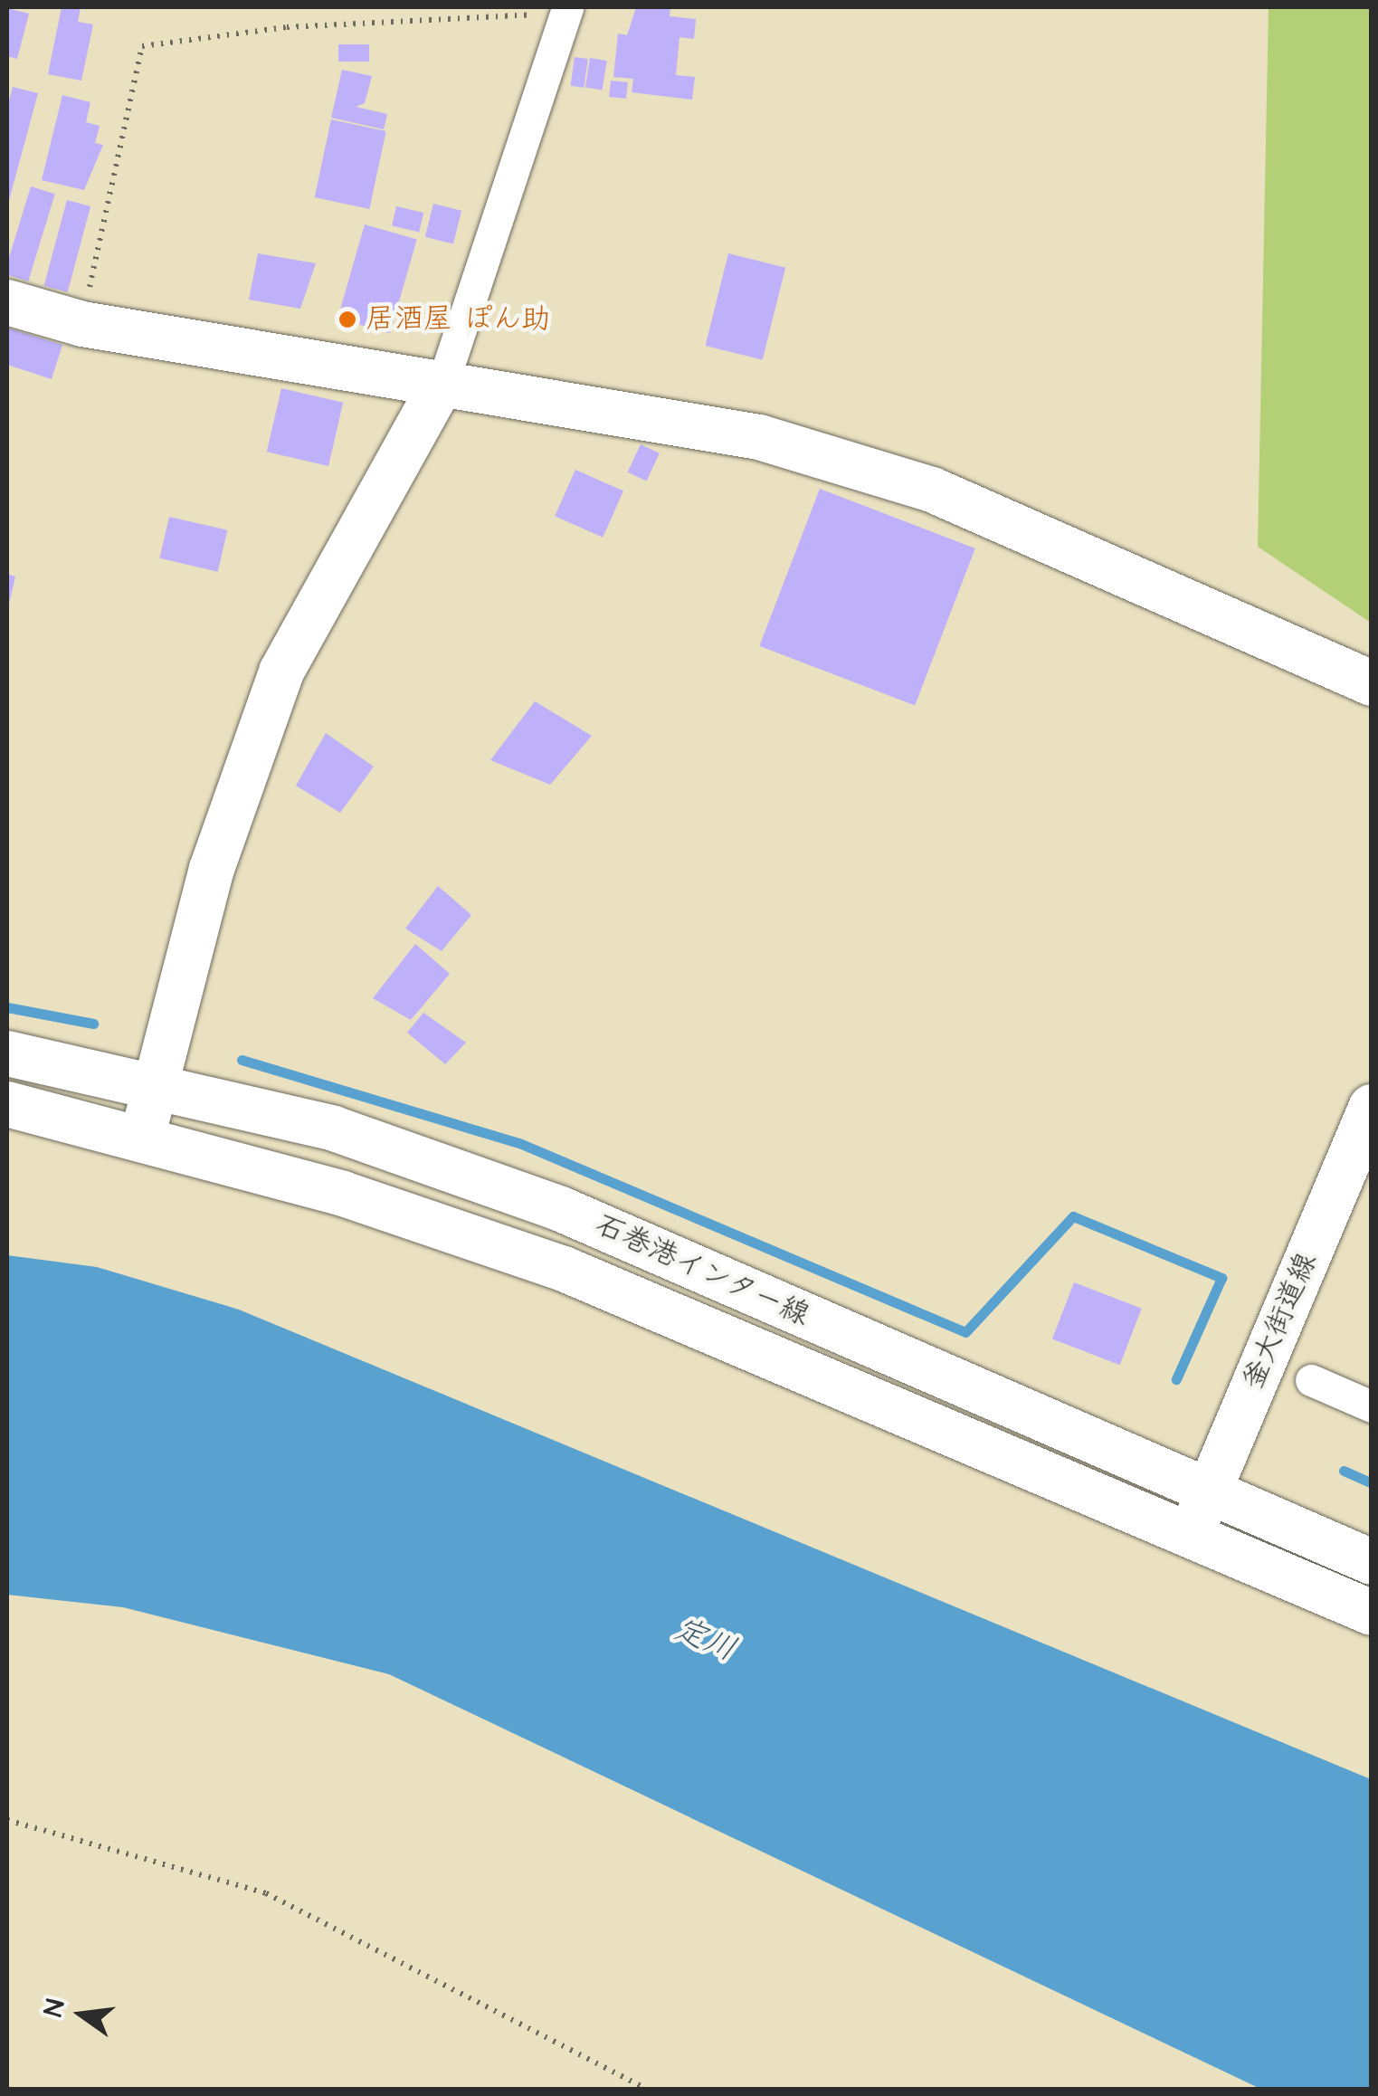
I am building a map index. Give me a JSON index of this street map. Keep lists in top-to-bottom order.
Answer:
{
  "streets": {
    "main road": ["石巻港インター線", "釜大街道線"]
  },
  "crossings": [
    ["石巻港インター線", "釜大街道線"]
  ],
  "water": ["定川"],
  "places": ["居酒屋 ぽん助"],
  "north": "left"
}
